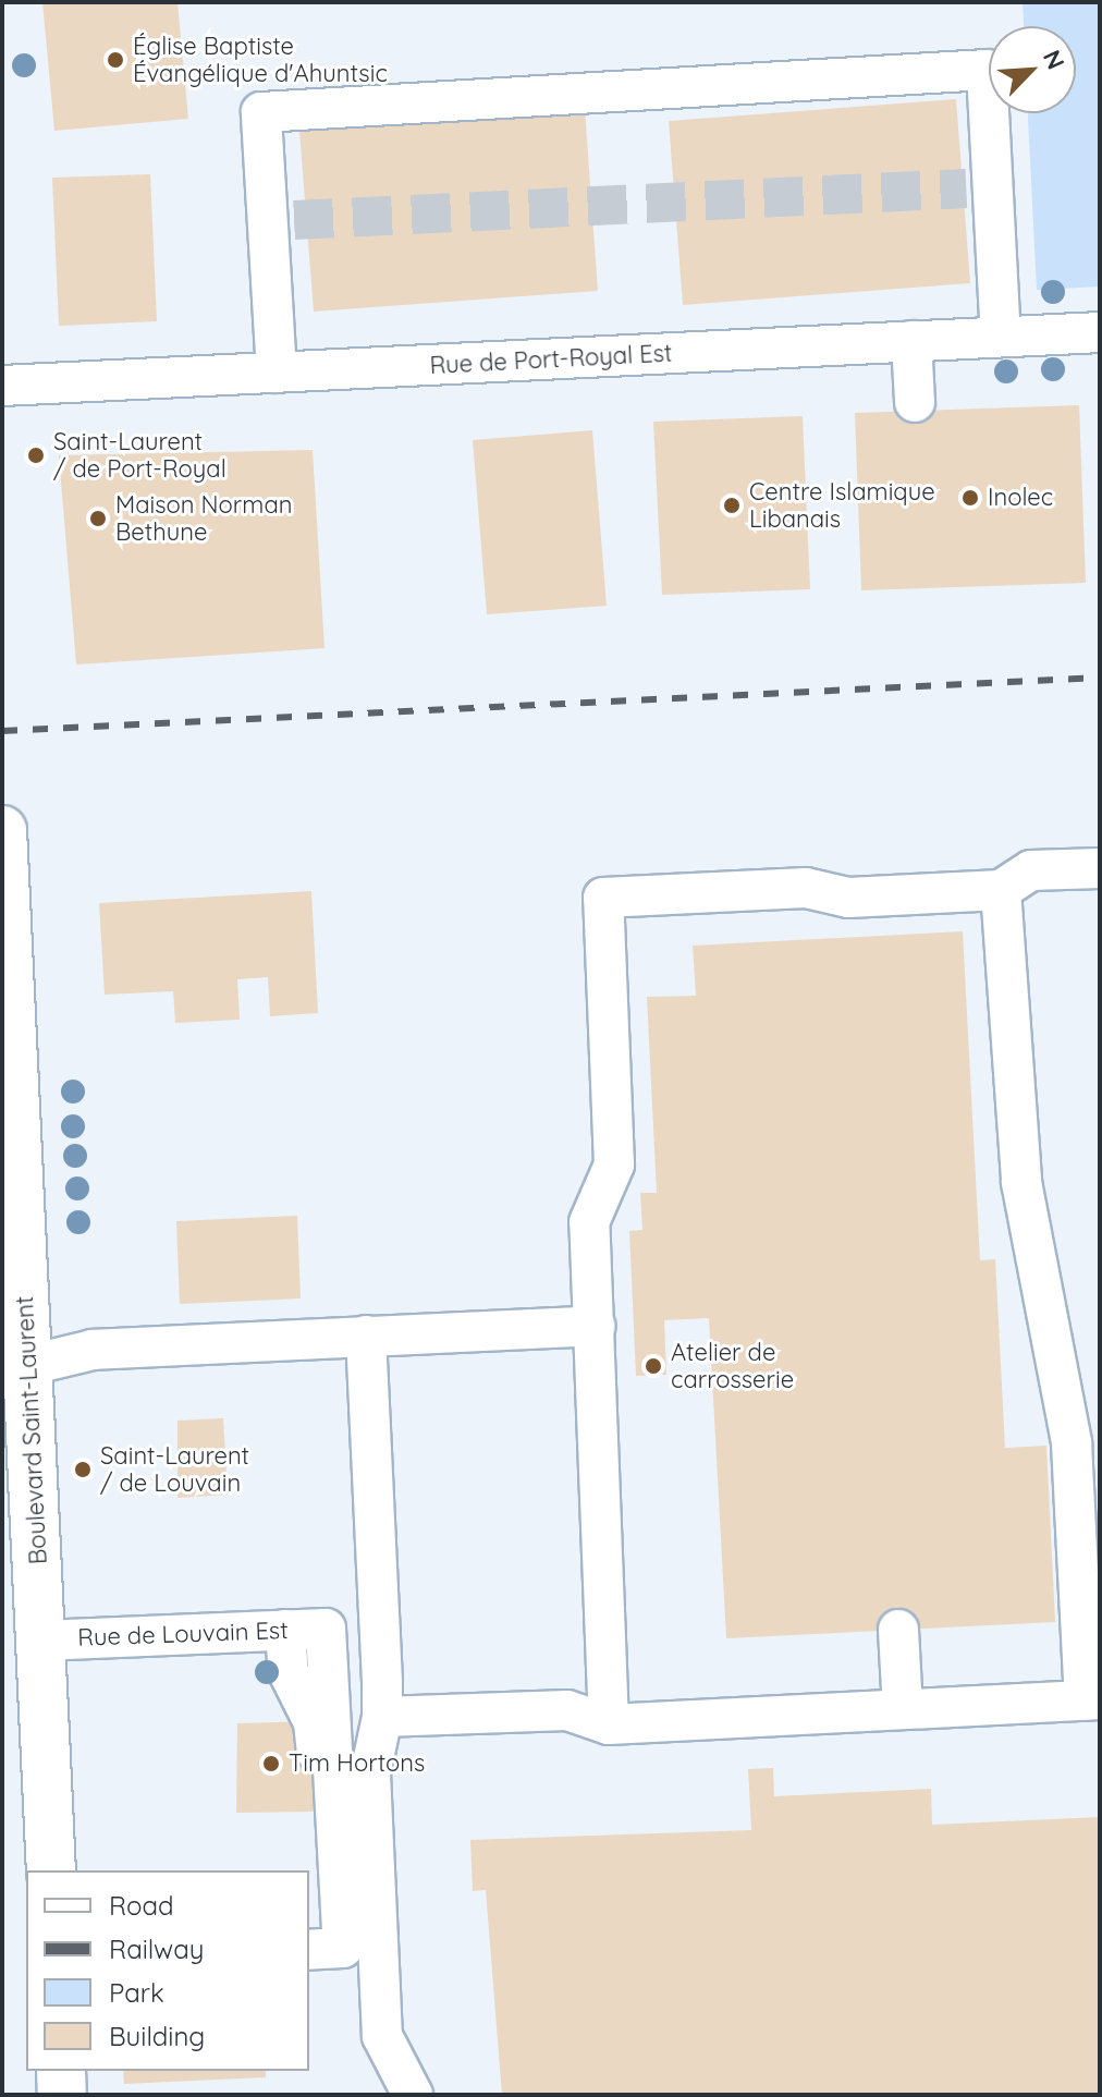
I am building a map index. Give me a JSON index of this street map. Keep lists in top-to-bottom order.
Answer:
{
  "streets": {
    "main road": ["Boulevard Saint-Laurent"],
    "street": ["Rue de Port-Royal Est", "Rue de Louvain Est"]
  },
  "crossings": [
    ["Boulevard Saint-Laurent", "Rue de Louvain Est"]
  ],
  "places": [
    "Église Baptiste Évangélique d'Ahuntsic",
    "Saint-Laurent / de Port-Royal",
    "Inolec",
    "Centre Islamique Libanais",
    "Maison Norman Bethune",
    "Atelier de carrosserie",
    "Saint-Laurent / de Louvain",
    "Tim Hortons"
  ],
  "legend": [
    "Road",
    "Railway",
    "Park",
    "Building"
  ],
  "north": "top right"
}
